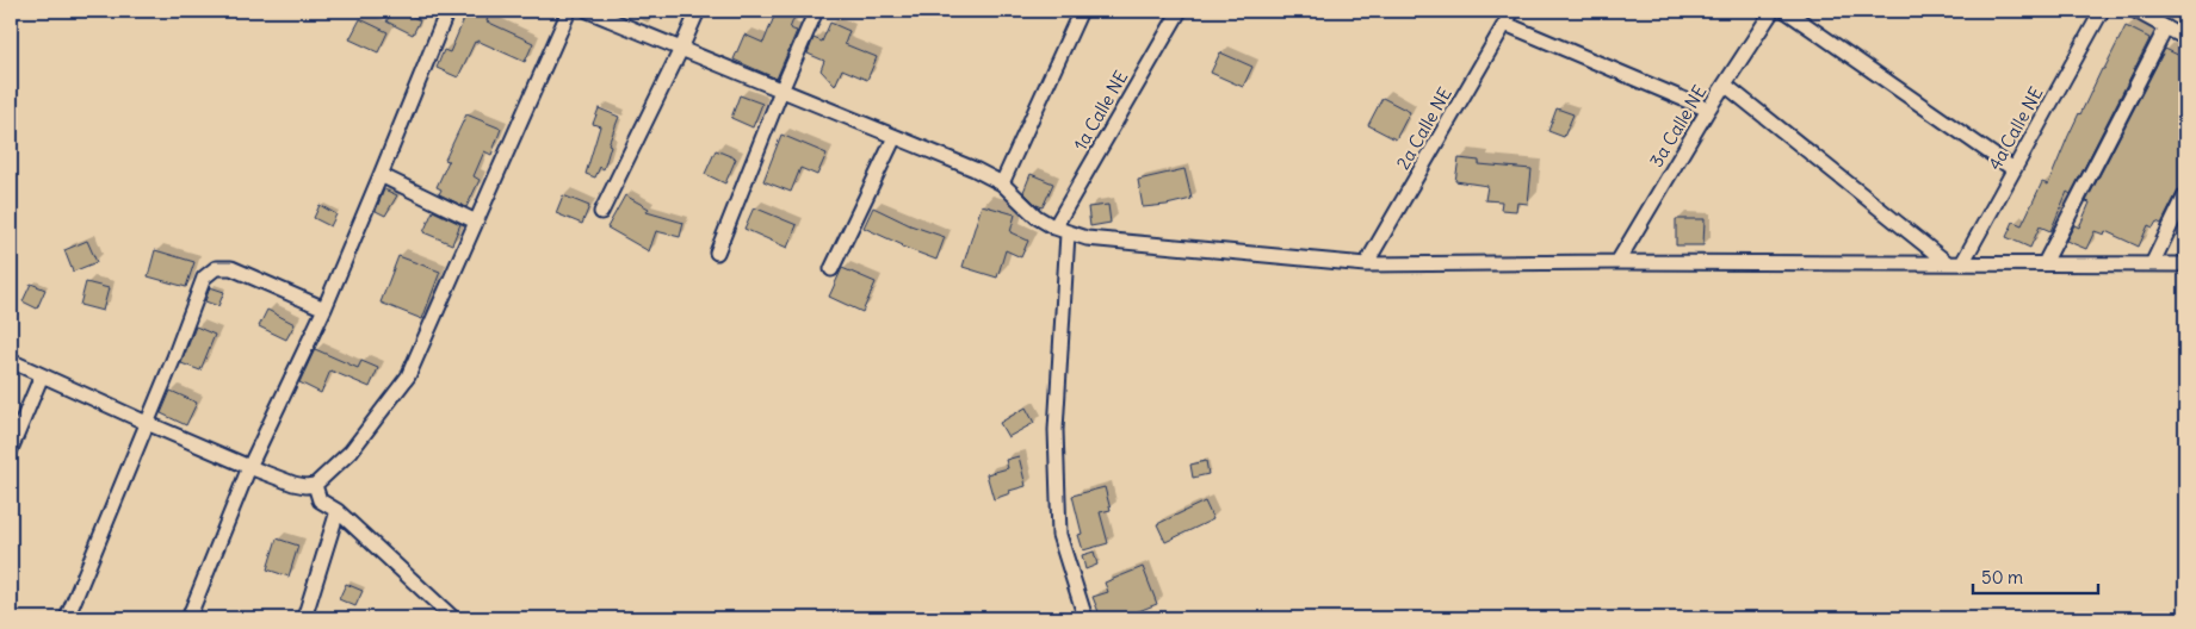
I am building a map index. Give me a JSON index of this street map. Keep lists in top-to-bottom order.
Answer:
{
  "streets": {
    "street": [
      "1a Calle NE",
      "3a Calle NE",
      "2a Calle NE",
      "4a Calle NE"
    ]
  },
  "scale_bar": "50 m"
}
